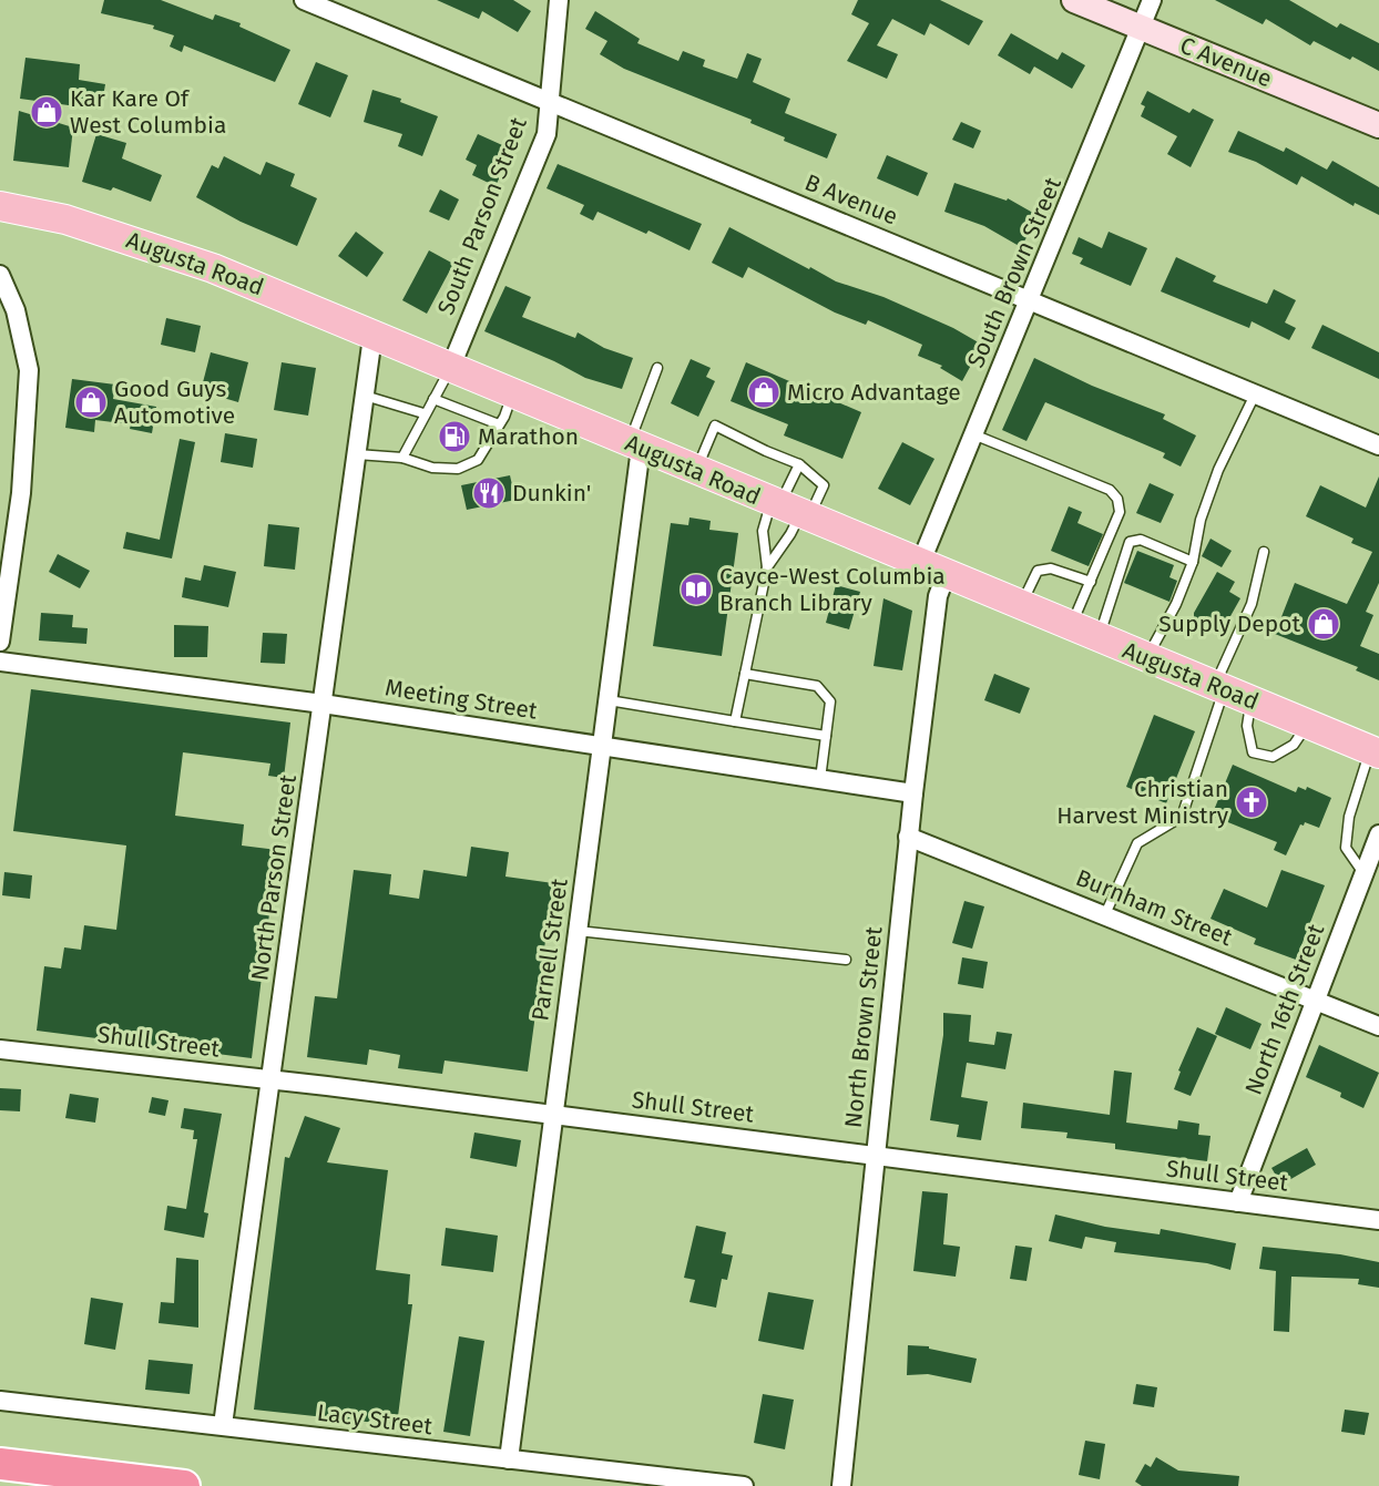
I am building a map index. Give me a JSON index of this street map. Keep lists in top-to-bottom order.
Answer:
{
  "streets": {
    "main road": ["Augusta Road"],
    "street": [
      "C Avenue",
      "B Avenue",
      "South Parson Street",
      "South Brown Street",
      "Meeting Street",
      "North Parson Street",
      "Burnham Street",
      "Parnell Street",
      "North 16th Street",
      "North Brown Street",
      "Shull Street",
      "Lacy Street"
    ]
  },
  "crossings": [
    ["C Avenue", "South Brown Street"],
    ["B Avenue", "South Parson Street"],
    ["B Avenue", "South Brown Street"],
    ["South Parson Street", "Augusta Road"],
    ["Augusta Road", "South Brown Street"],
    ["Augusta Road", "North Parson Street"],
    ["Augusta Road", "Parnell Street"],
    ["Augusta Road", "North Brown Street"],
    ["South Brown Street", "North Brown Street"],
    ["Meeting Street", "North Parson Street"],
    ["Meeting Street", "Parnell Street"],
    ["Meeting Street", "North Brown Street"],
    ["North Parson Street", "Shull Street"],
    ["North Parson Street", "Lacy Street"],
    ["Burnham Street", "North 16th Street"],
    ["Burnham Street", "North Brown Street"],
    ["Parnell Street", "Shull Street"],
    ["Parnell Street", "Lacy Street"],
    ["North 16th Street", "Shull Street"],
    ["North Brown Street", "Shull Street"]
  ],
  "places": {
    "shop": [
      "Kar Kare Of West Columbia",
      "Micro Advantage",
      "Good Guys Automotive",
      "Supply Depot"
    ],
    "fuel station": ["Marathon"],
    "restaurant": ["Dunkin'"],
    "library": ["Cayce-West Columbia Branch Library"],
    "church": ["Christian Harvest Ministry"]
  }
}
